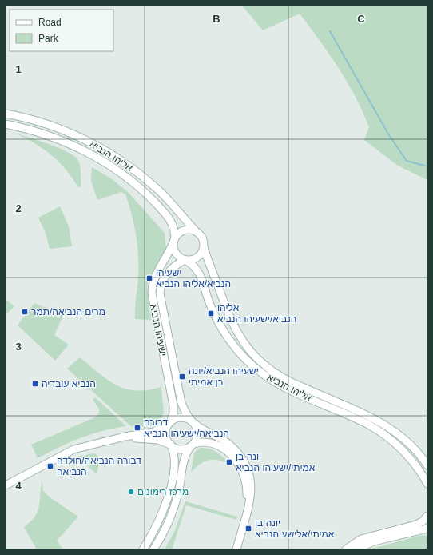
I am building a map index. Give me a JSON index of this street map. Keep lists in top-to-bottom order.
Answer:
{
  "streets": {
    "main road": ["אליהו הנביא", "ישעיהו הנביא"]
  },
  "crossings": [
    ["אליהו הנביא", "ישעיהו הנביא"]
  ],
  "places": {
    "transit": [
      "ישעיהו הנביא/אליהו הנביא",
      "מרים הנביאה/תמר",
      "אליהו הנביא/ישעיהו הנביא",
      "ישעיהו הנביא/יונה בן אמיתי",
      "הנביא עובדיה",
      "דבורה הנביאה/ישעיהו הנביא",
      "יונה בן אמיתי/ישעיהו הנביא",
      "דבורה הנביאה/חולדה הנביאה",
      "יונה בן אמיתי/אלישע הנביא"
    ],
    "other": ["מרכז רימונים"]
  },
  "legend": ["Road", "Park"],
  "grid": {
    "columns": ["B", "C"],
    "rows": [
      "1",
      "2",
      "3",
      "4"
    ]
  }
}
